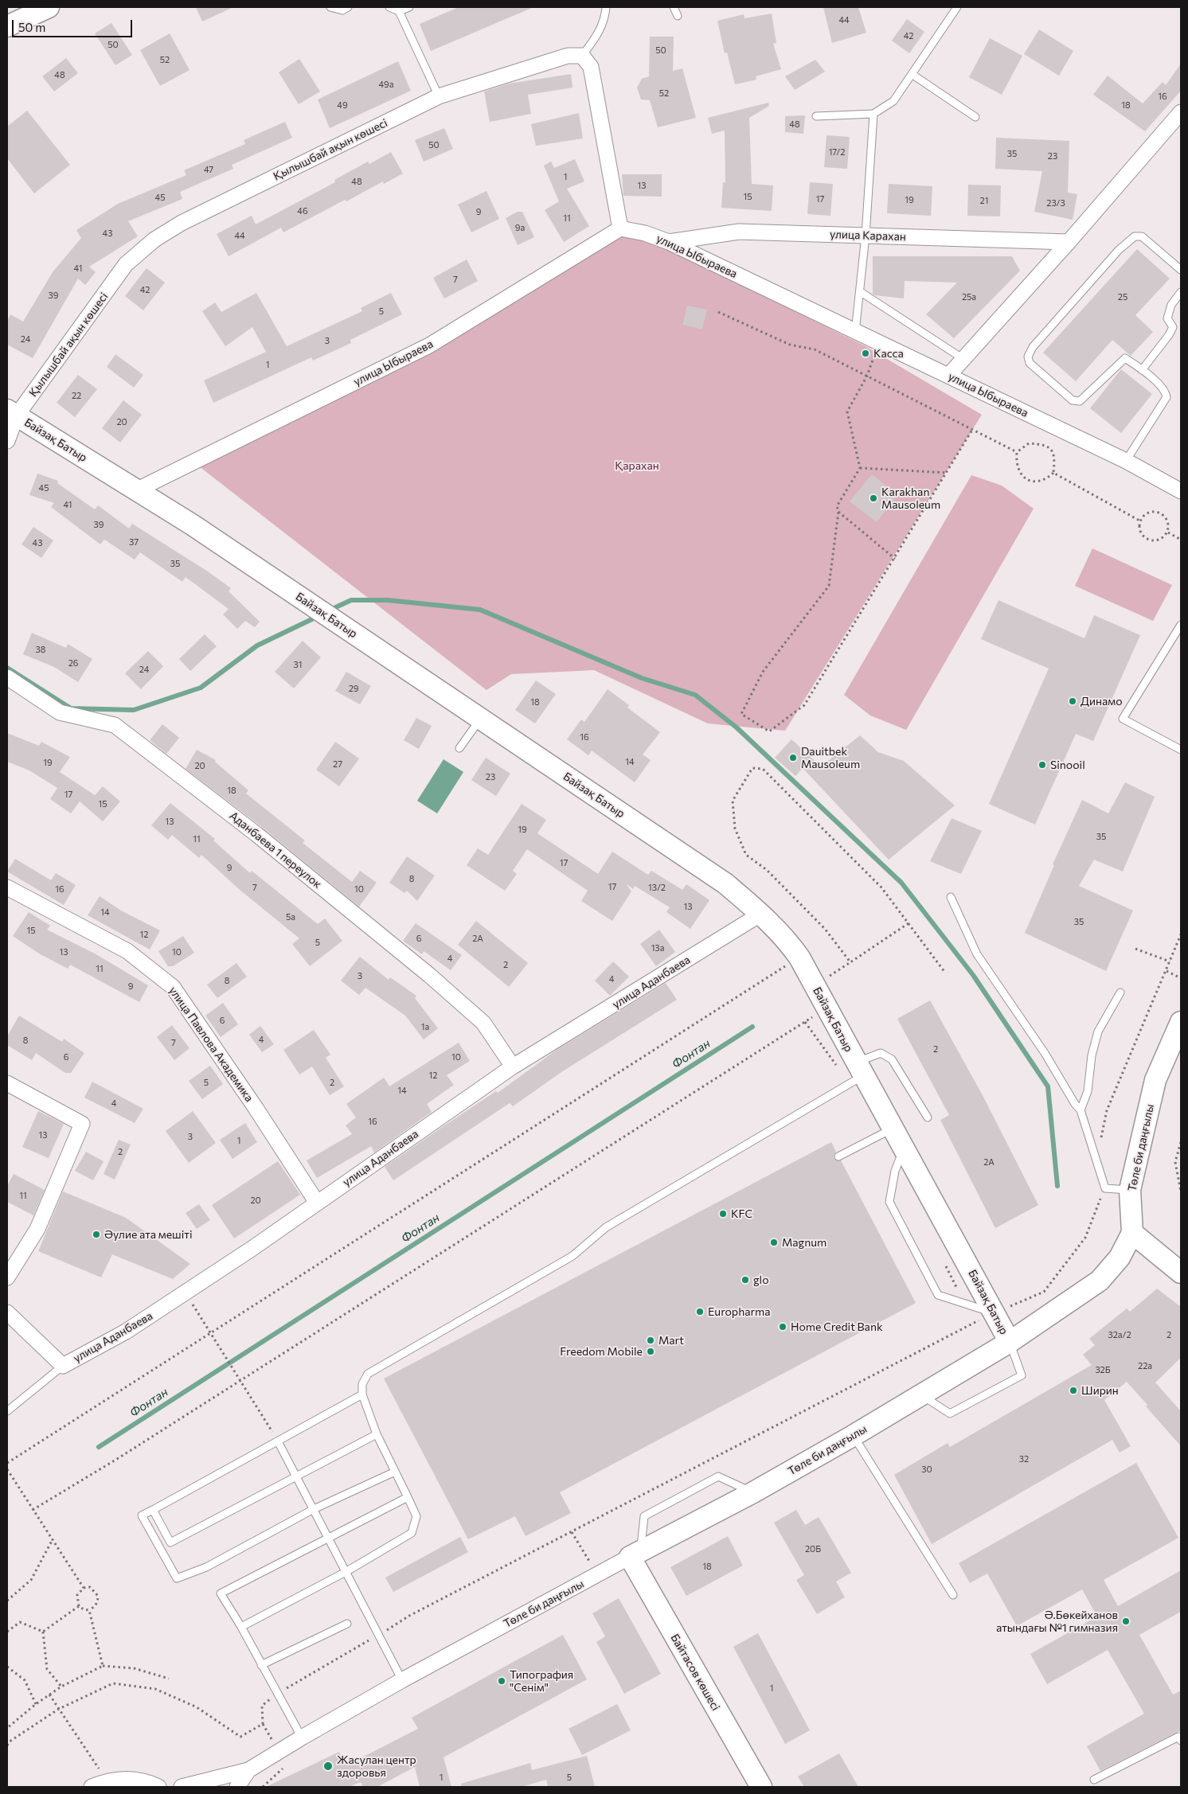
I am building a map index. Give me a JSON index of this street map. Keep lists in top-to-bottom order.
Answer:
{
  "streets": {
    "street": [
      "Қылышбай ақын көшесі",
      "улица Карахан",
      "улица Ыбыраева",
      "Байзақ Батыр",
      "Аданбаева 1 переулок",
      "улица Аданбаева",
      "улица Павлова Академика",
      "Төле би даңғылы",
      "Байтасов көшесі"
    ]
  },
  "crossings": [
    ["Қылышбай ақын көшесі", "Байзақ Батыр"],
    ["улица Карахан", "улица Ыбыраева"],
    ["улица Ыбыраева", "Байзақ Батыр"],
    ["Байзақ Батыр", "улица Аданбаева"],
    ["Байзақ Батыр", "Төле би даңғылы"],
    ["Аданбаева 1 переулок", "улица Аданбаева"],
    ["улица Аданбаева", "улица Павлова Академика"],
    ["Төле би даңғылы", "Байтасов көшесі"]
  ],
  "water": ["Фонтан"],
  "parks": ["Қарахан"],
  "places": [
    "Касса",
    "Karakhan Mausoleum",
    "Динамо",
    "Dauitbek Mausoleum",
    "Sinooil",
    "KFC",
    "Әулие ата мешіті",
    "Magnum",
    "glo",
    "Europharma",
    "Home Credit Bank",
    "Mart",
    "Freedom Mobile",
    "Ширин",
    "Ә.Бөкейханов атындағы №1 гимназия",
    "Типография \"Сенім\"",
    "Жасулан центр здоровья"
  ],
  "house_numbers": [
    "44",
    "42",
    "50",
    "50",
    "52",
    "48",
    "49а",
    "52",
    "16",
    "49",
    "18",
    "48",
    "50",
    "17/2",
    "35",
    "23",
    "47",
    "1",
    "48",
    "13",
    "15",
    "45",
    "17",
    "19",
    "21",
    "23/3",
    "46",
    "9",
    "11",
    "9а",
    "43",
    "44",
    "41",
    "7",
    "42",
    "39",
    "25а",
    "25",
    "5",
    "24",
    "3",
    "1",
    "22",
    "20",
    "45",
    "41",
    "39",
    "37",
    "43",
    "35",
    "38",
    "26",
    "31",
    "24",
    "29",
    "18",
    "16",
    "14",
    "19",
    "27",
    "20",
    "23",
    "18",
    "17",
    "15",
    "13",
    "19",
    "35",
    "11",
    "17",
    "9",
    "8",
    "17",
    "7",
    "13/2",
    "16",
    "10",
    "13",
    "14",
    "5а",
    "35",
    "15",
    "12",
    "6",
    "2А",
    "5",
    "13а",
    "13",
    "10",
    "4",
    "2",
    "11",
    "3",
    "4",
    "8",
    "9",
    "6",
    "1a",
    "4",
    "8",
    "7",
    "2",
    "6",
    "10",
    "12",
    "5",
    "2",
    "14",
    "4",
    "16",
    "13",
    "3",
    "1",
    "2",
    "2А",
    "11",
    "20",
    "32а/2",
    "2",
    "22а",
    "32Б",
    "32",
    "30",
    "20Б",
    "18",
    "1",
    "1",
    "5"
  ],
  "scale_bar": "50 m"
}
